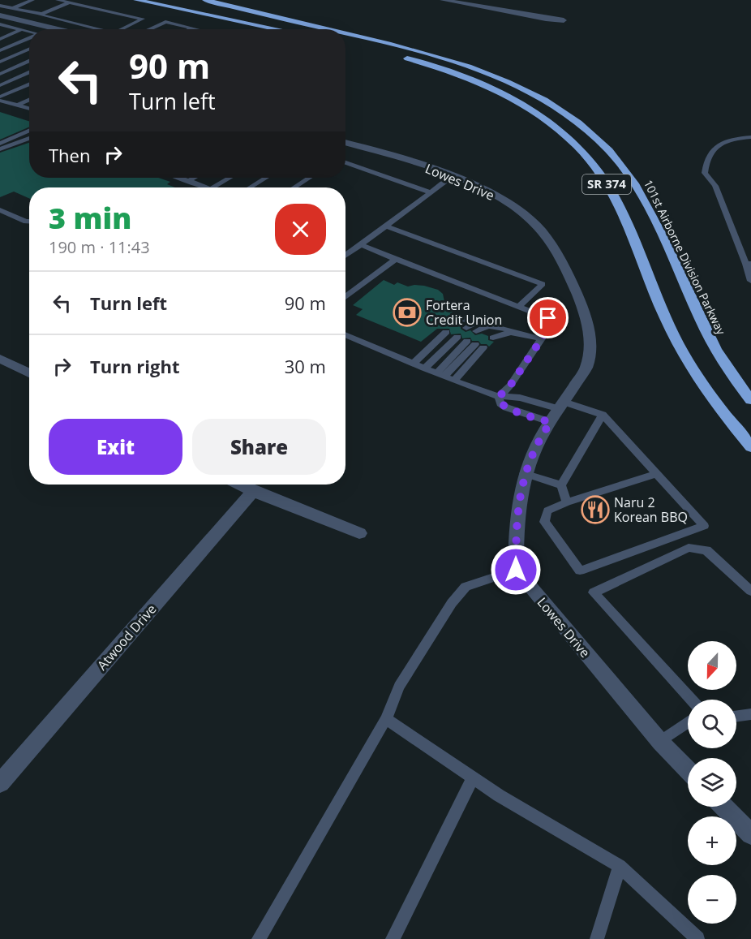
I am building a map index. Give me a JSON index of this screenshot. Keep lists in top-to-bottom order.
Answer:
{
  "streets": {
    "highway": ["SR 374", "101st Airborne Division Parkway"],
    "street": ["Lowes Drive", "Atwood Drive"]
  },
  "places": {
    "bank": ["Fortera Credit Union"],
    "restaurant": ["Naru 2 Korean BBQ"]
  },
  "north": "bottom",
  "page": {
    "turn": ["90 m", "Turn left"],
    "then": "Then",
    "heading": ["3 min", "190 m · 11:43"],
    "list": [
      {
        "name": "Turn left",
        "value": "90 m"
      },
      {
        "name": "Turn right",
        "value": "30 m"
      }
    ],
    "buttons": ["Exit", "Share"],
    "map_buttons": ["+", "−"]
  }
}
